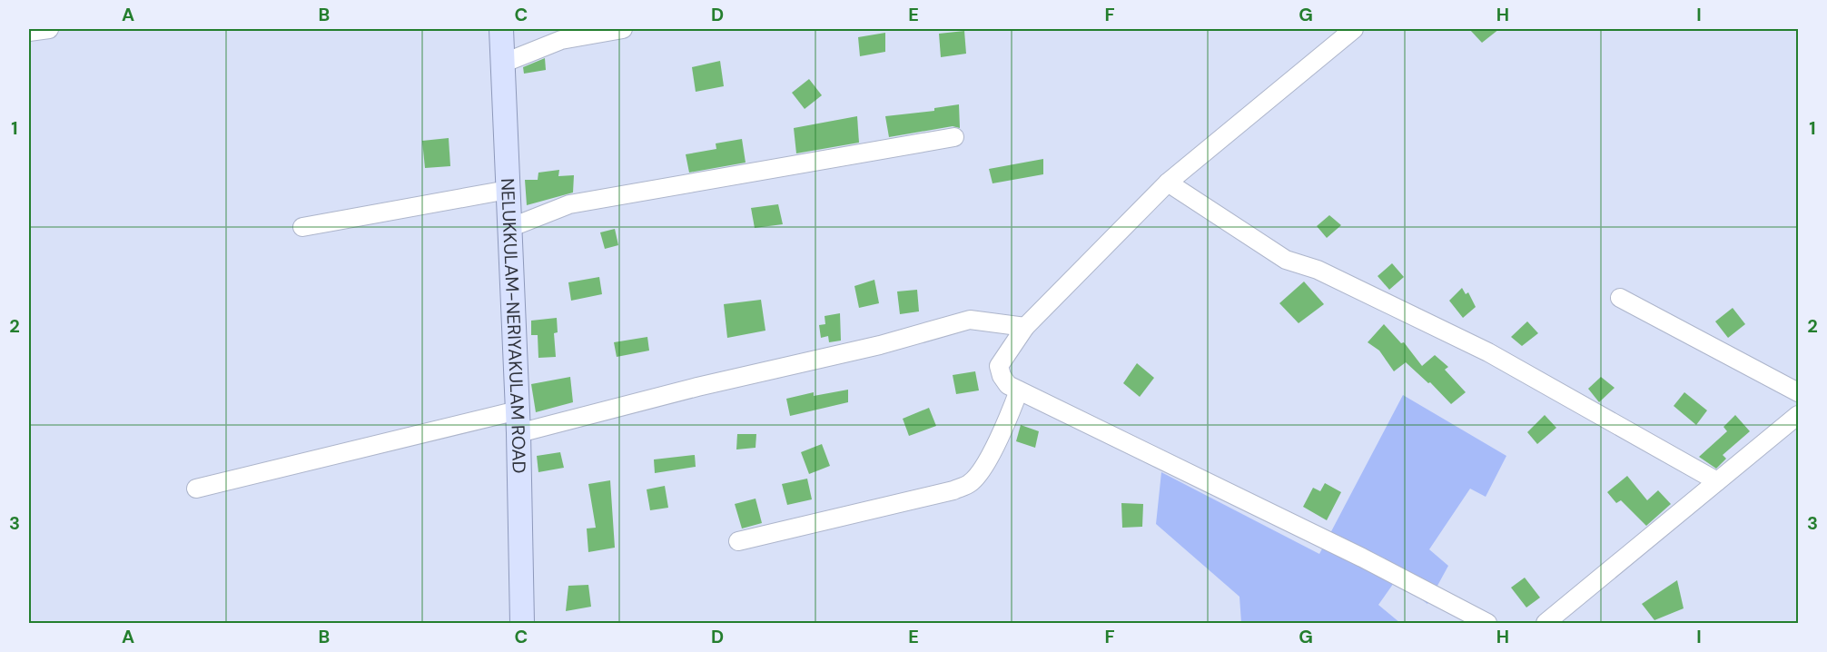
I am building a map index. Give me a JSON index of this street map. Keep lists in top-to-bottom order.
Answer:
{
  "streets": {
    "main road": ["NELUKKULAM-NERIYAKULAM ROAD"]
  },
  "grid": {
    "columns": [
      "A",
      "B",
      "C",
      "D",
      "E",
      "F",
      "G",
      "H",
      "I"
    ],
    "rows": ["1", "2", "3"]
  }
}
